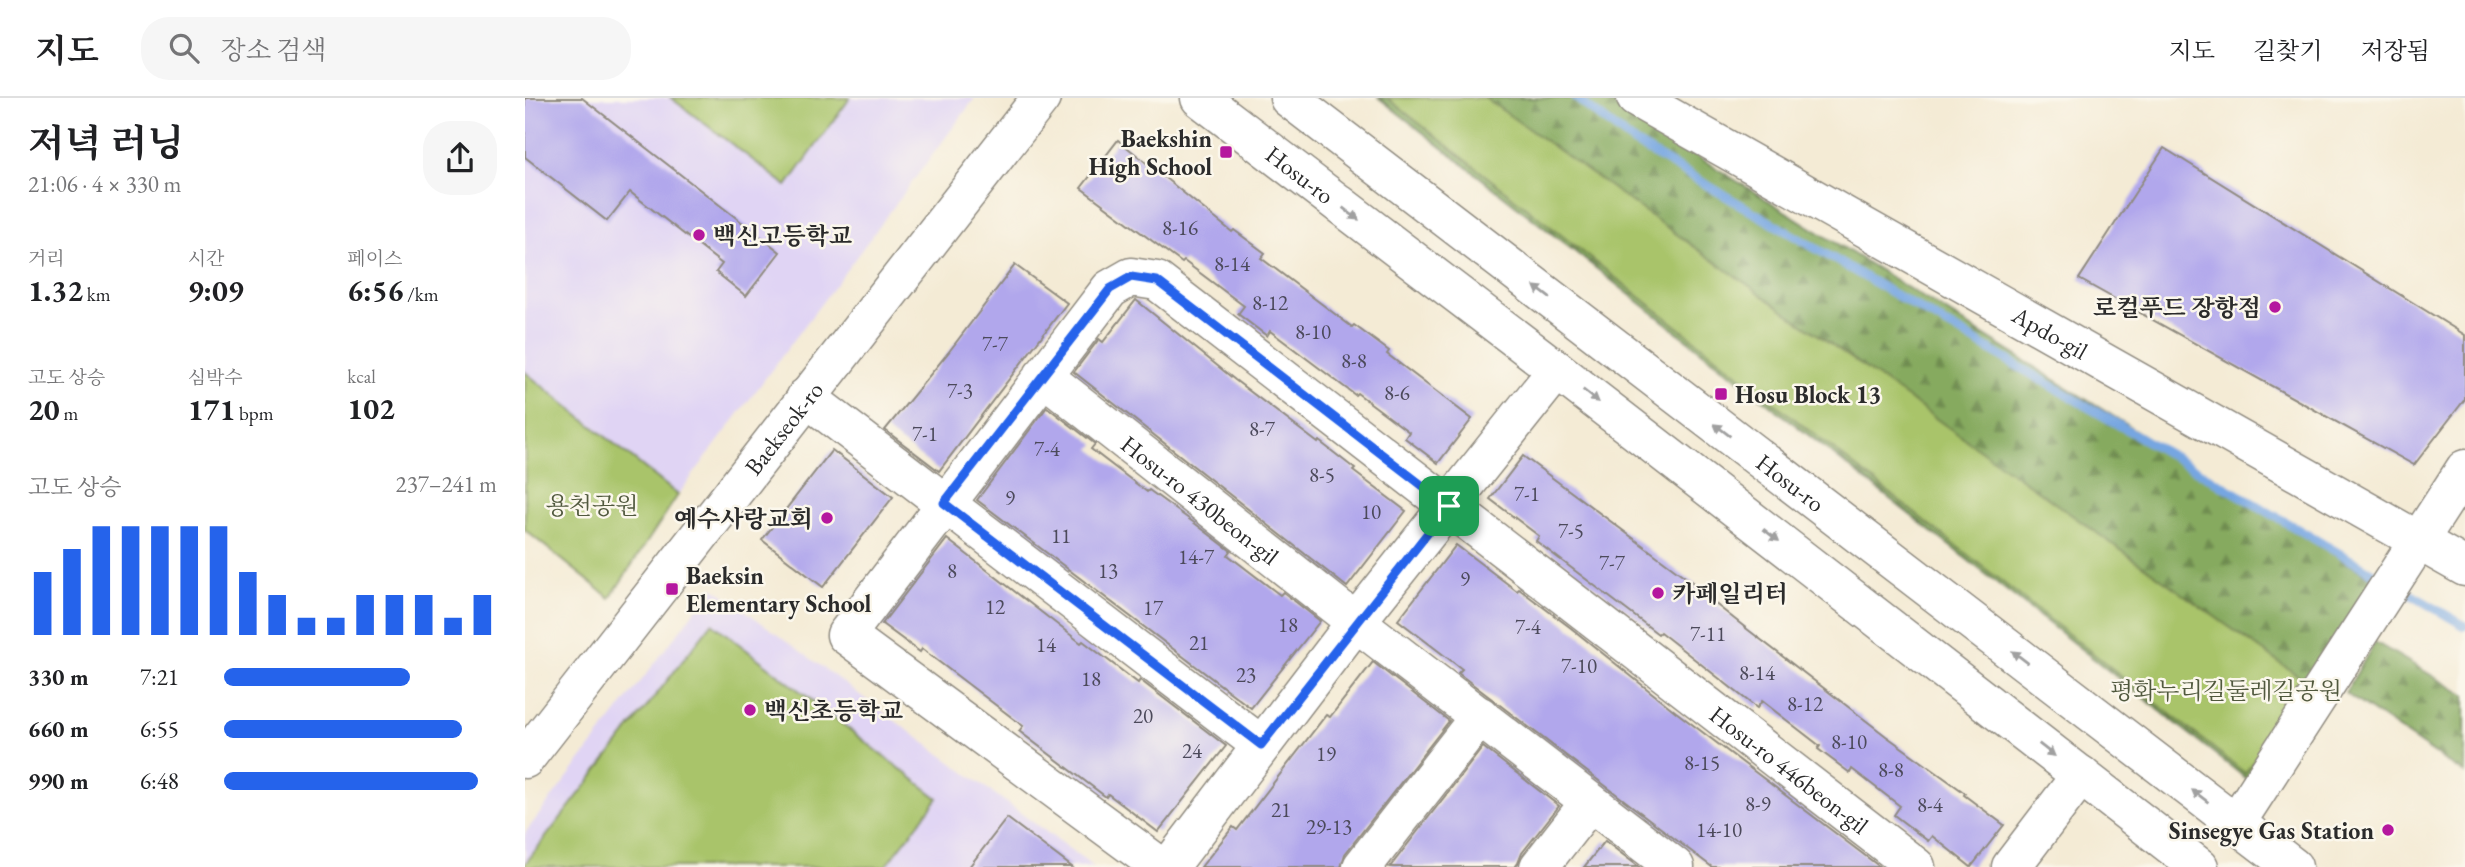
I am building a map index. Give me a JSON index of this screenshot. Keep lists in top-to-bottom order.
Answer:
{
  "streets": {
    "street": [
      "Hosu-ro",
      "Apdo-gil",
      "Baekseok-ro",
      "Hosu-ro 430beon-gil",
      "Hosu-ro 446beon-gil"
    ]
  },
  "parks": ["용천공원", "평화누리길둘레길공원"],
  "places": {
    "transit": ["Baekshin High School", "Hosu Block 13", "Baeksin Elementary School"],
    "other": [
      "백신고등학교",
      "로컬푸드 장항점",
      "예수사랑교회",
      "카페일리터",
      "백신초등학교",
      "Sinsegye Gas Station"
    ]
  },
  "house_numbers": [
    "8-16",
    "8-14",
    "8-12",
    "8-10",
    "7-7",
    "8-8",
    "7-3",
    "8-6",
    "8-7",
    "7-1",
    "7-4",
    "8-5",
    "7-1",
    "9",
    "10",
    "7-5",
    "11",
    "14-7",
    "7-7",
    "8",
    "13",
    "9",
    "12",
    "17",
    "18",
    "7-4",
    "7-11",
    "21",
    "14",
    "7-10",
    "8-14",
    "23",
    "18",
    "8-12",
    "20",
    "8-10",
    "24",
    "19",
    "8-15",
    "8-8",
    "8-9",
    "8-4",
    "21",
    "29-13",
    "14-10"
  ],
  "page": {
    "header": "지도",
    "search": "장소 검색",
    "nav": ["지도", "길찾기", "저장됨"],
    "heading": ["저녁 러닝", "21:06 · 4 × 330 m"],
    "stats": [
      ["거리", "1.32 km"],
      ["시간", "9:09"],
      ["페이스", "6:56 /km"],
      ["고도 상승", "20 m"],
      ["심박수", "171 bpm"],
      ["kcal", "102"]
    ],
    "chart": ["고도 상승", "237–241 m"],
    "list": [
      {
        "name": "330 m",
        "note": "7:21"
      },
      {
        "name": "660 m",
        "note": "6:55"
      },
      {
        "name": "990 m",
        "note": "6:48"
      }
    ]
  }
}
